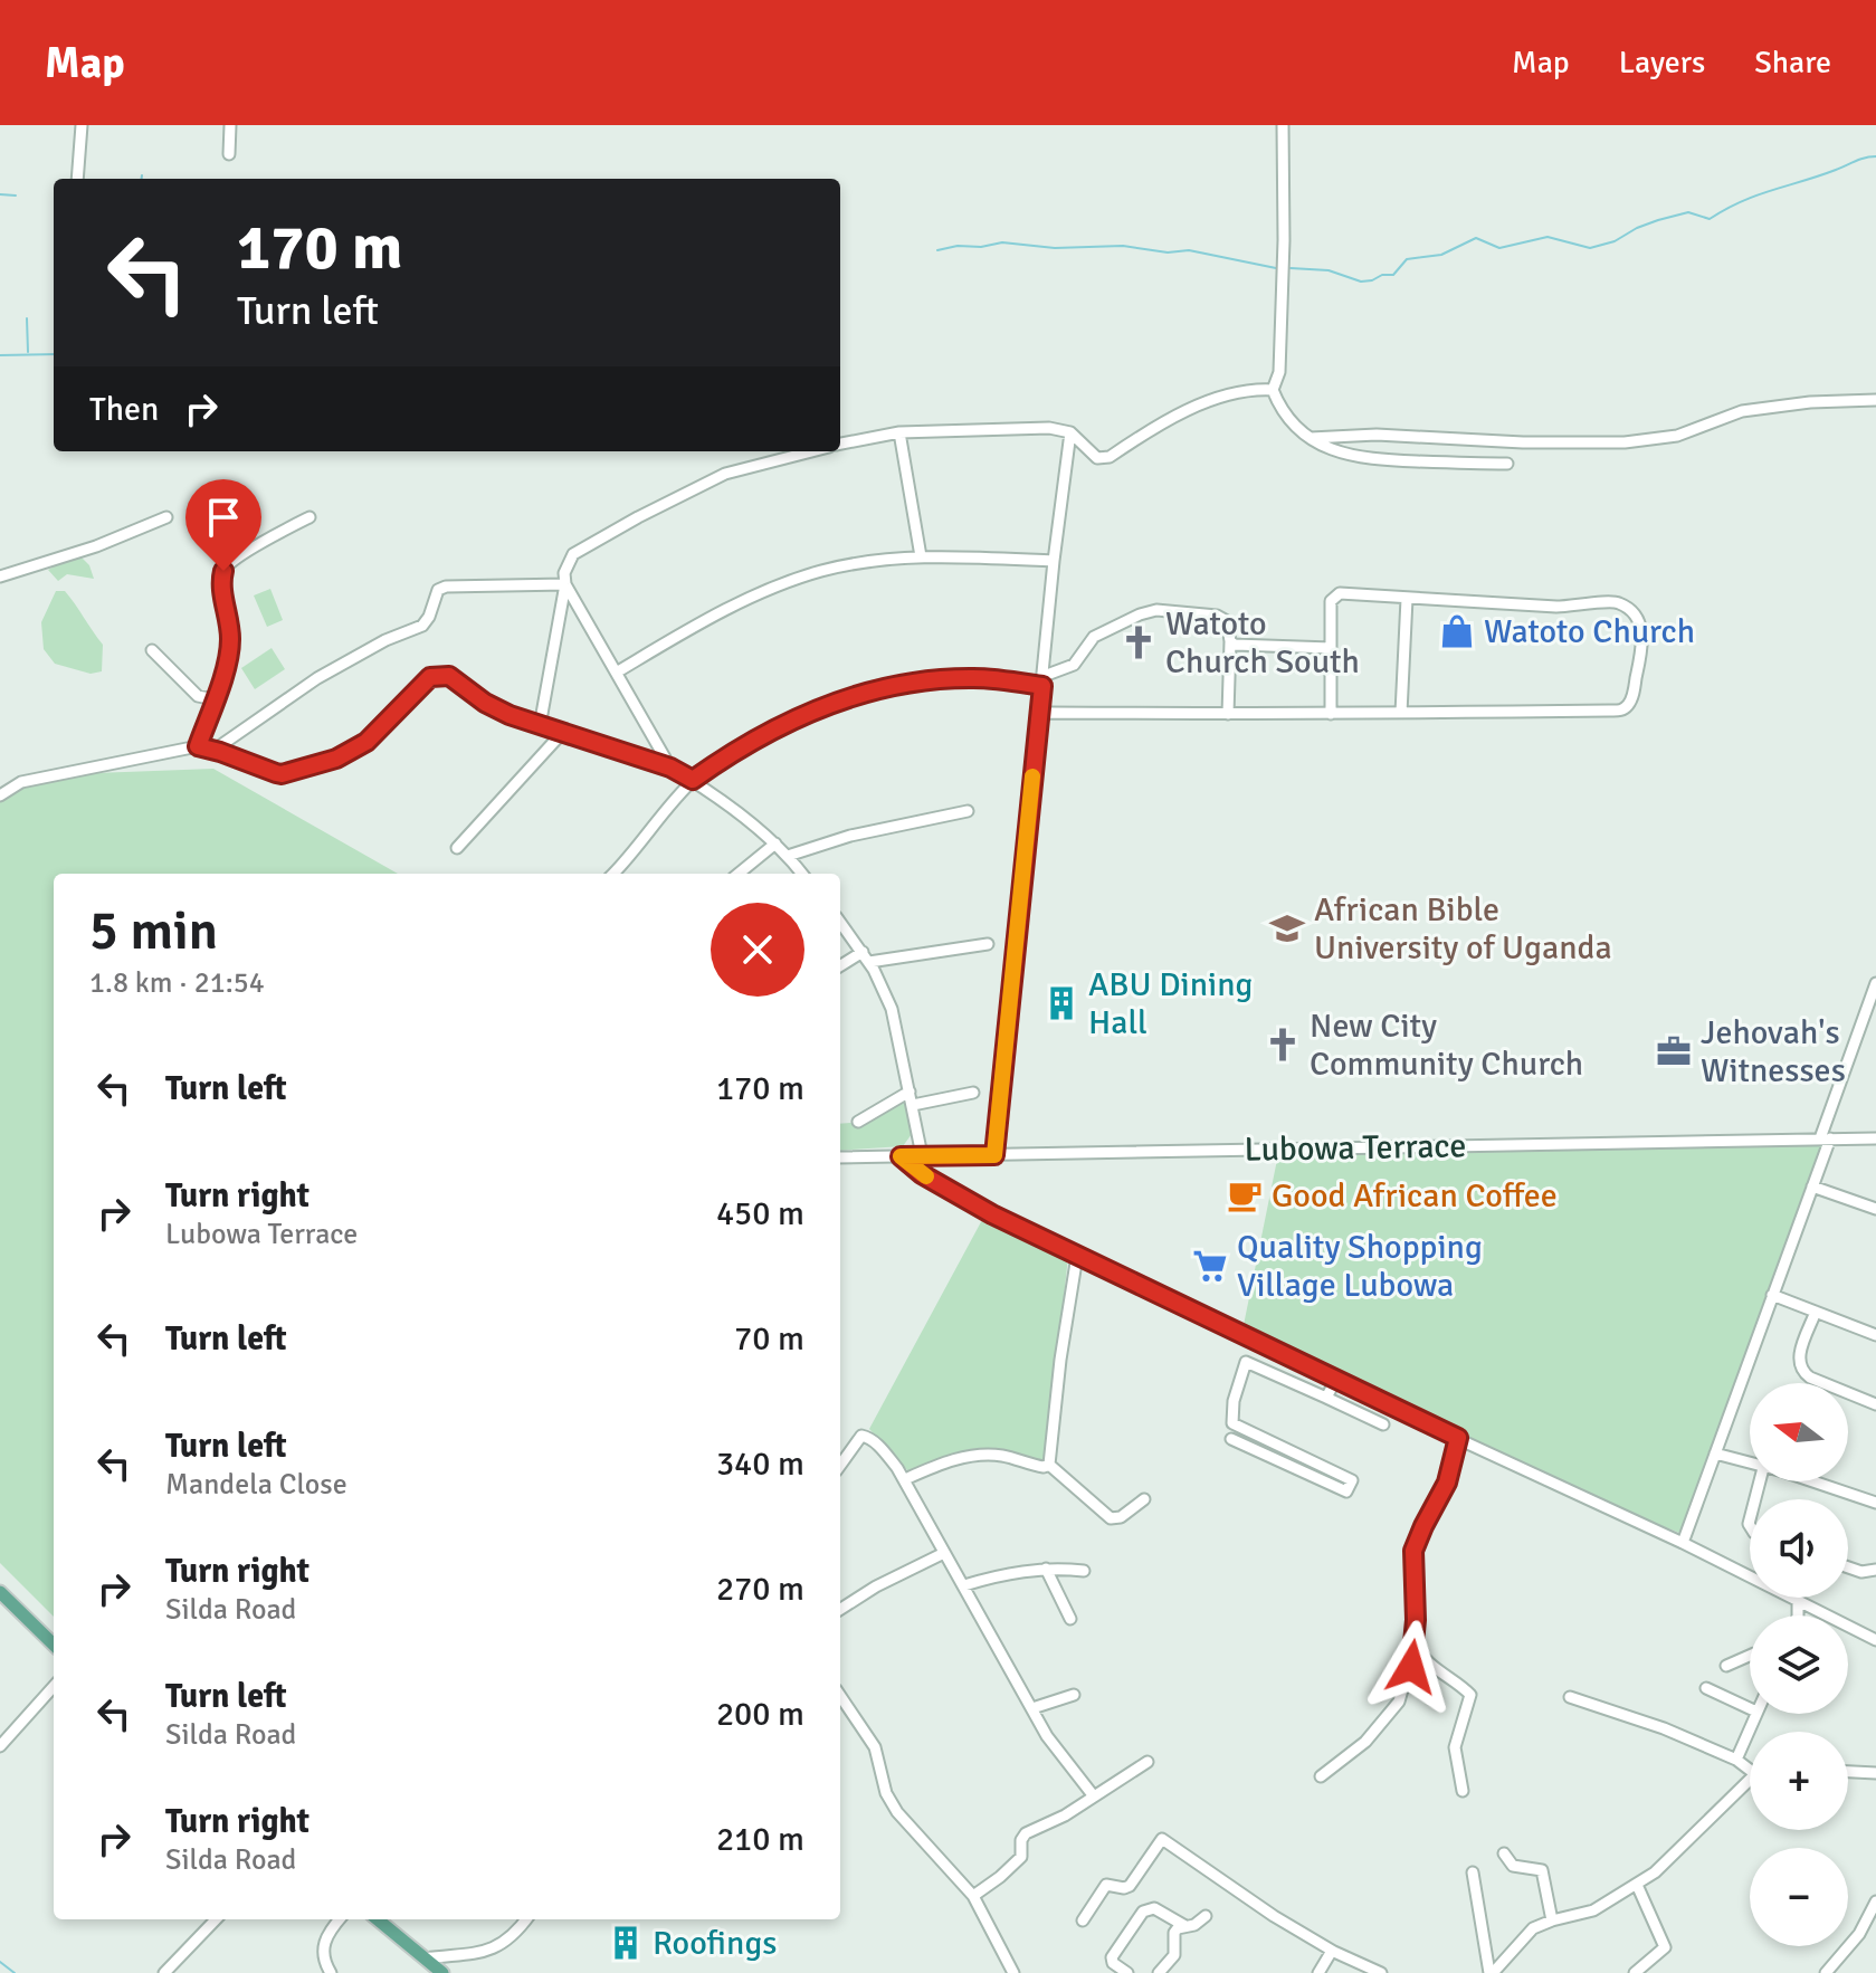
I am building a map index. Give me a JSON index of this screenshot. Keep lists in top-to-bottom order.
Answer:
{
  "streets": {
    "street": ["Lubowa Terrace"]
  },
  "places": {
    "shop": ["Watoto Church"],
    "church": ["Watoto Church South", "New City Community Church"],
    "school or university": ["African Bible University of Uganda"],
    "building": ["ABU Dining Hall", "Roofings"],
    "office": ["Jehovah's Witnesses"],
    "cafe": ["Good African Coffee"],
    "supermarket": ["Quality Shopping Village Lubowa"]
  },
  "north": "left",
  "page": {
    "header": "Map",
    "nav": ["Map", "Layers", "Share"],
    "turn": ["170 m", "Turn left"],
    "then": "Then",
    "heading": ["5 min", "1.8 km · 21:54"],
    "list": [
      {
        "name": "Turn left",
        "value": "170 m"
      },
      {
        "name": "Turn right",
        "note": "Lubowa Terrace",
        "value": "450 m"
      },
      {
        "name": "Turn left",
        "value": "70 m"
      },
      {
        "name": "Turn left",
        "note": "Mandela Close",
        "value": "340 m"
      },
      {
        "name": "Turn right",
        "note": "Silda Road",
        "value": "270 m"
      },
      {
        "name": "Turn left",
        "note": "Silda Road",
        "value": "200 m"
      },
      {
        "name": "Turn right",
        "note": "Silda Road",
        "value": "210 m"
      }
    ],
    "map_buttons": ["+", "−"]
  }
}
